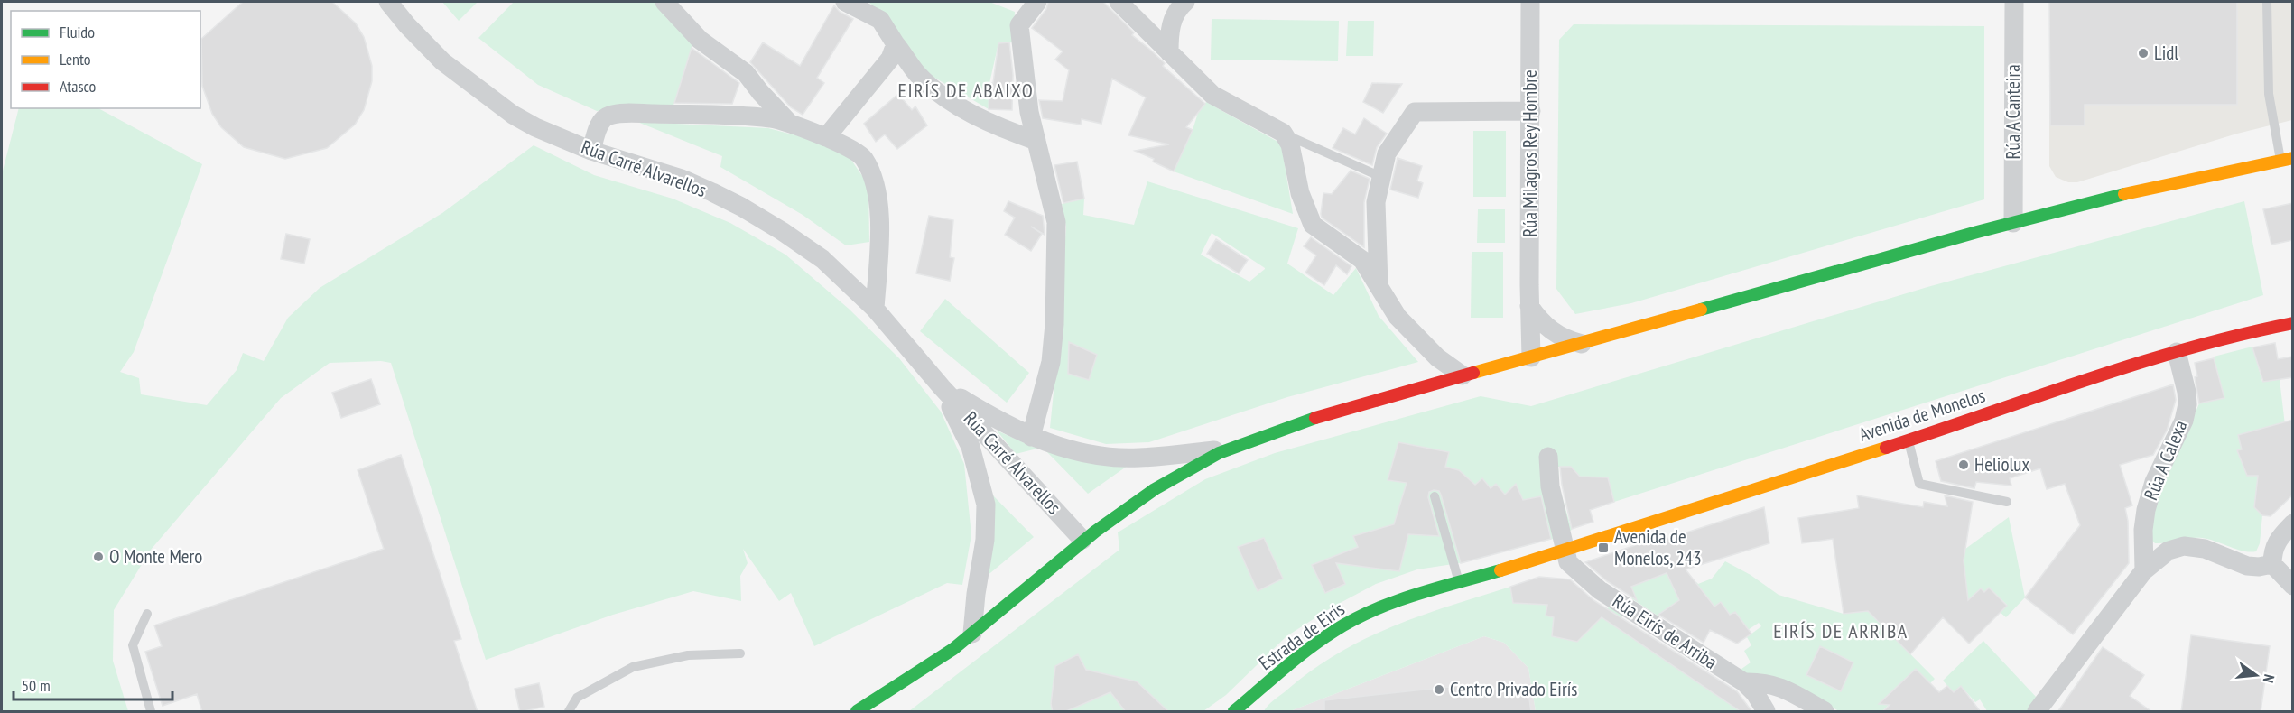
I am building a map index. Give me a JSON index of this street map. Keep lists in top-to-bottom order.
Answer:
{
  "streets": {
    "street": [
      "Rúa A Canteira",
      "Rúa Milagros Rey Hombre",
      "Rúa Carré Alvarellos",
      "Avenida de Monelos",
      "Rúa A Calexa",
      "Rúa Eirís de Arriba",
      "Estrada de Eirís"
    ]
  },
  "crossings": [
    ["Avenida de Monelos", "Rúa A Calexa"],
    ["Avenida de Monelos", "Rúa Eirís de Arriba"],
    ["Avenida de Monelos", "Estrada de Eirís"],
    ["Rúa Eirís de Arriba", "Estrada de Eirís"]
  ],
  "districts": ["EIRÍS DE ABAIXO", "EIRÍS DE ARRIBA"],
  "places": {
    "other": [
      "Lidl",
      "Heliolux",
      "O Monte Mero",
      "Centro Privado Eirís"
    ],
    "transit": ["Avenida de Monelos, 243"]
  },
  "legend": ["Fluido", "Lento", "Atasco"],
  "scale_bar": "50 m",
  "north": "right"
}
